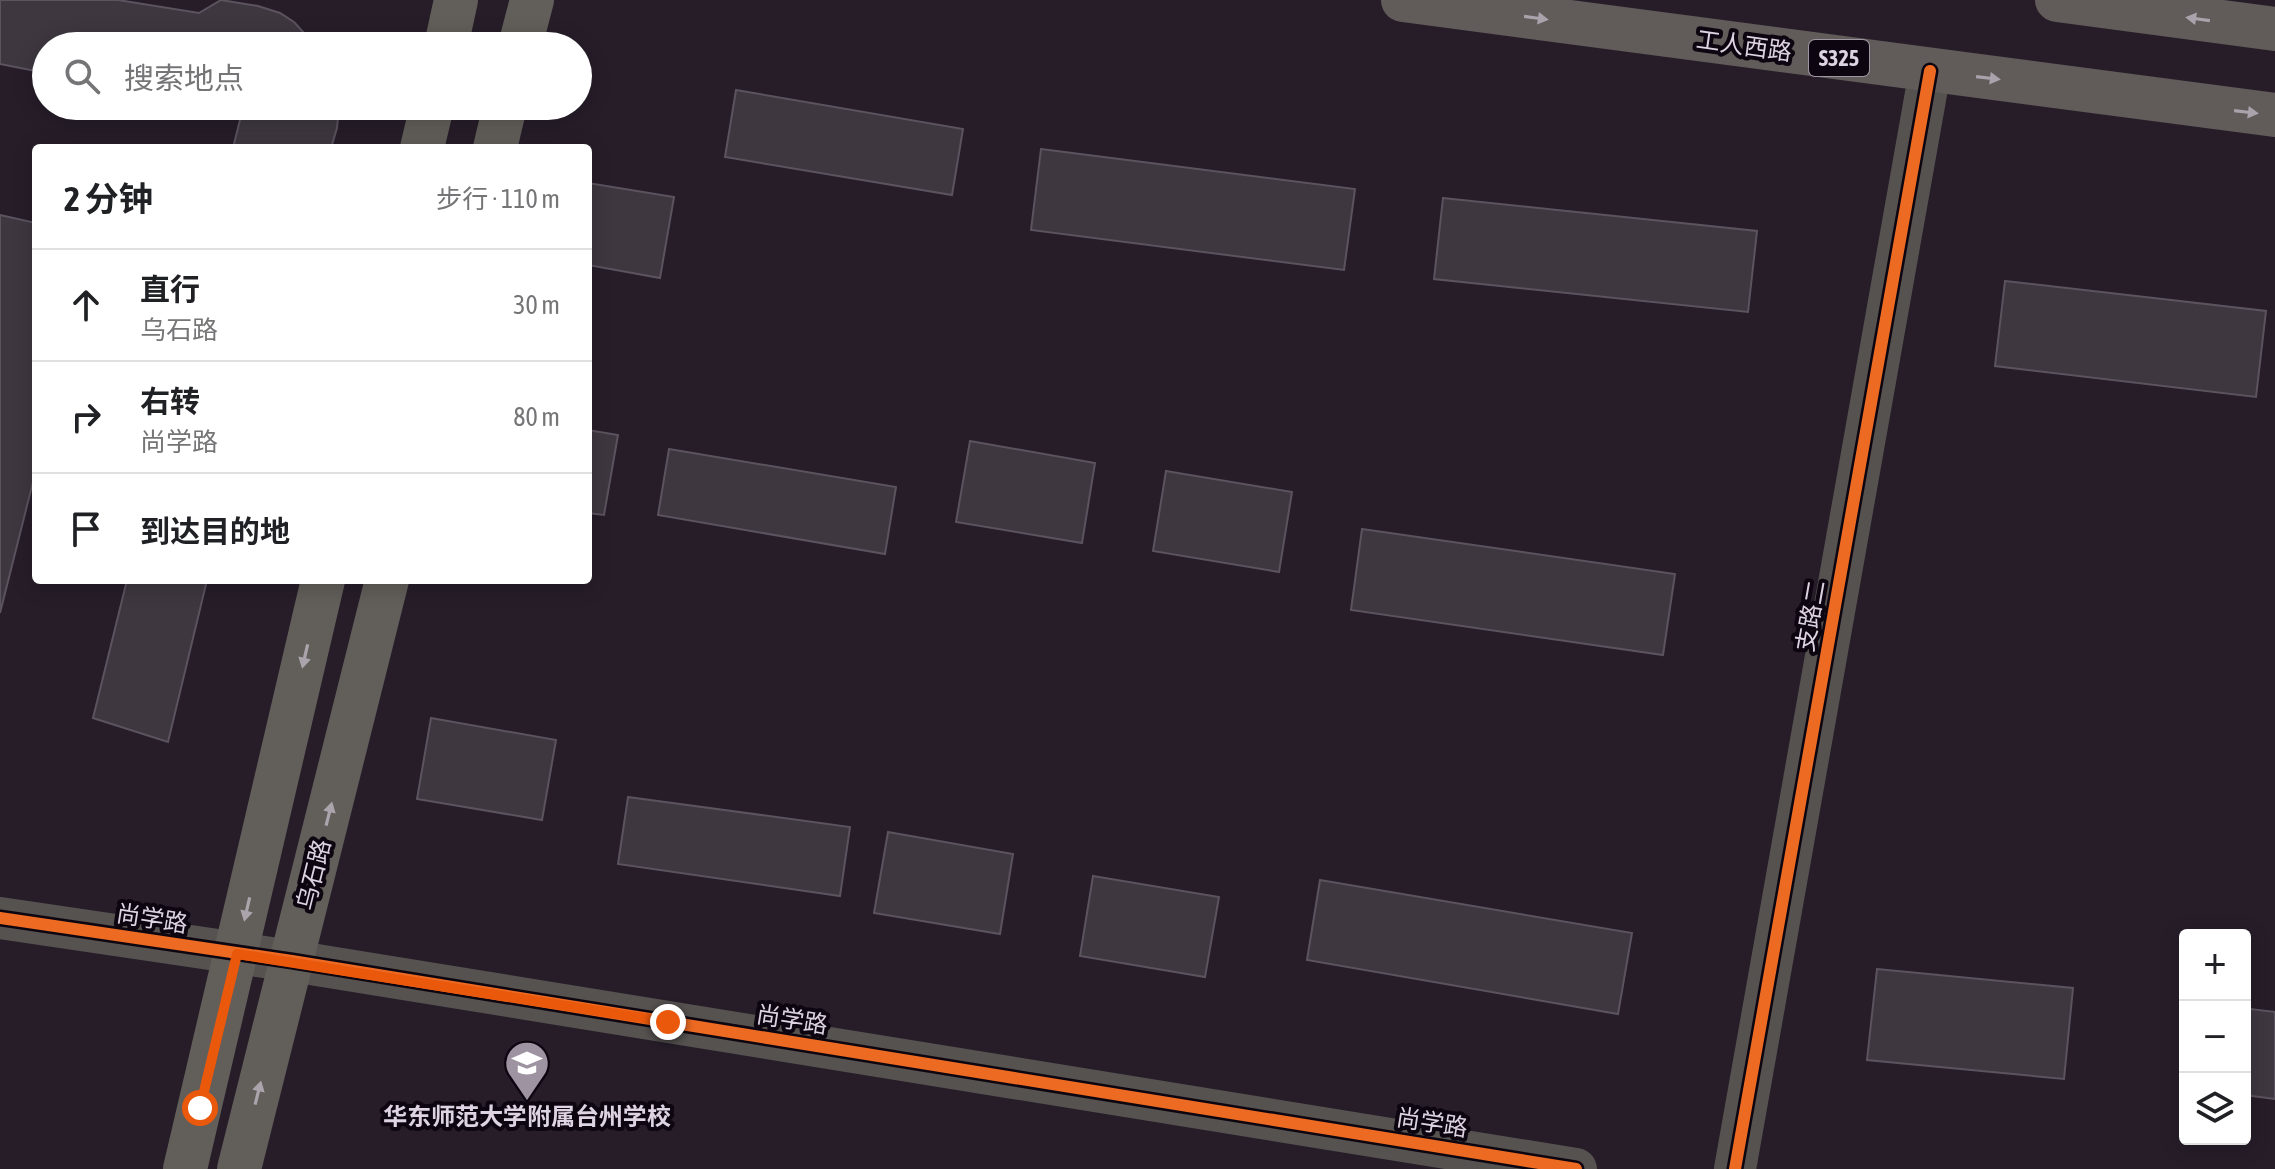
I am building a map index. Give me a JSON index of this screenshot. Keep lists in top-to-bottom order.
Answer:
{
  "streets": {
    "main road": ["工人西路", "S325"],
    "street": ["支路二", "乌石路", "尚学路"]
  },
  "crossings": [
    ["工人西路", "支路二"],
    ["乌石路", "尚学路"]
  ],
  "one_way": ["工人西路"],
  "places": {
    "school or university": ["华东师范大学附属台州学校"]
  },
  "page": {
    "search": "搜索地点",
    "heading": ["2 分钟", "步行 · 110 m"],
    "list": [
      ["直行", "乌石路", "30 m"],
      ["右转", "尚学路", "80 m"],
      "到达目的地"
    ],
    "map_buttons": ["+", "−"]
  }
}
